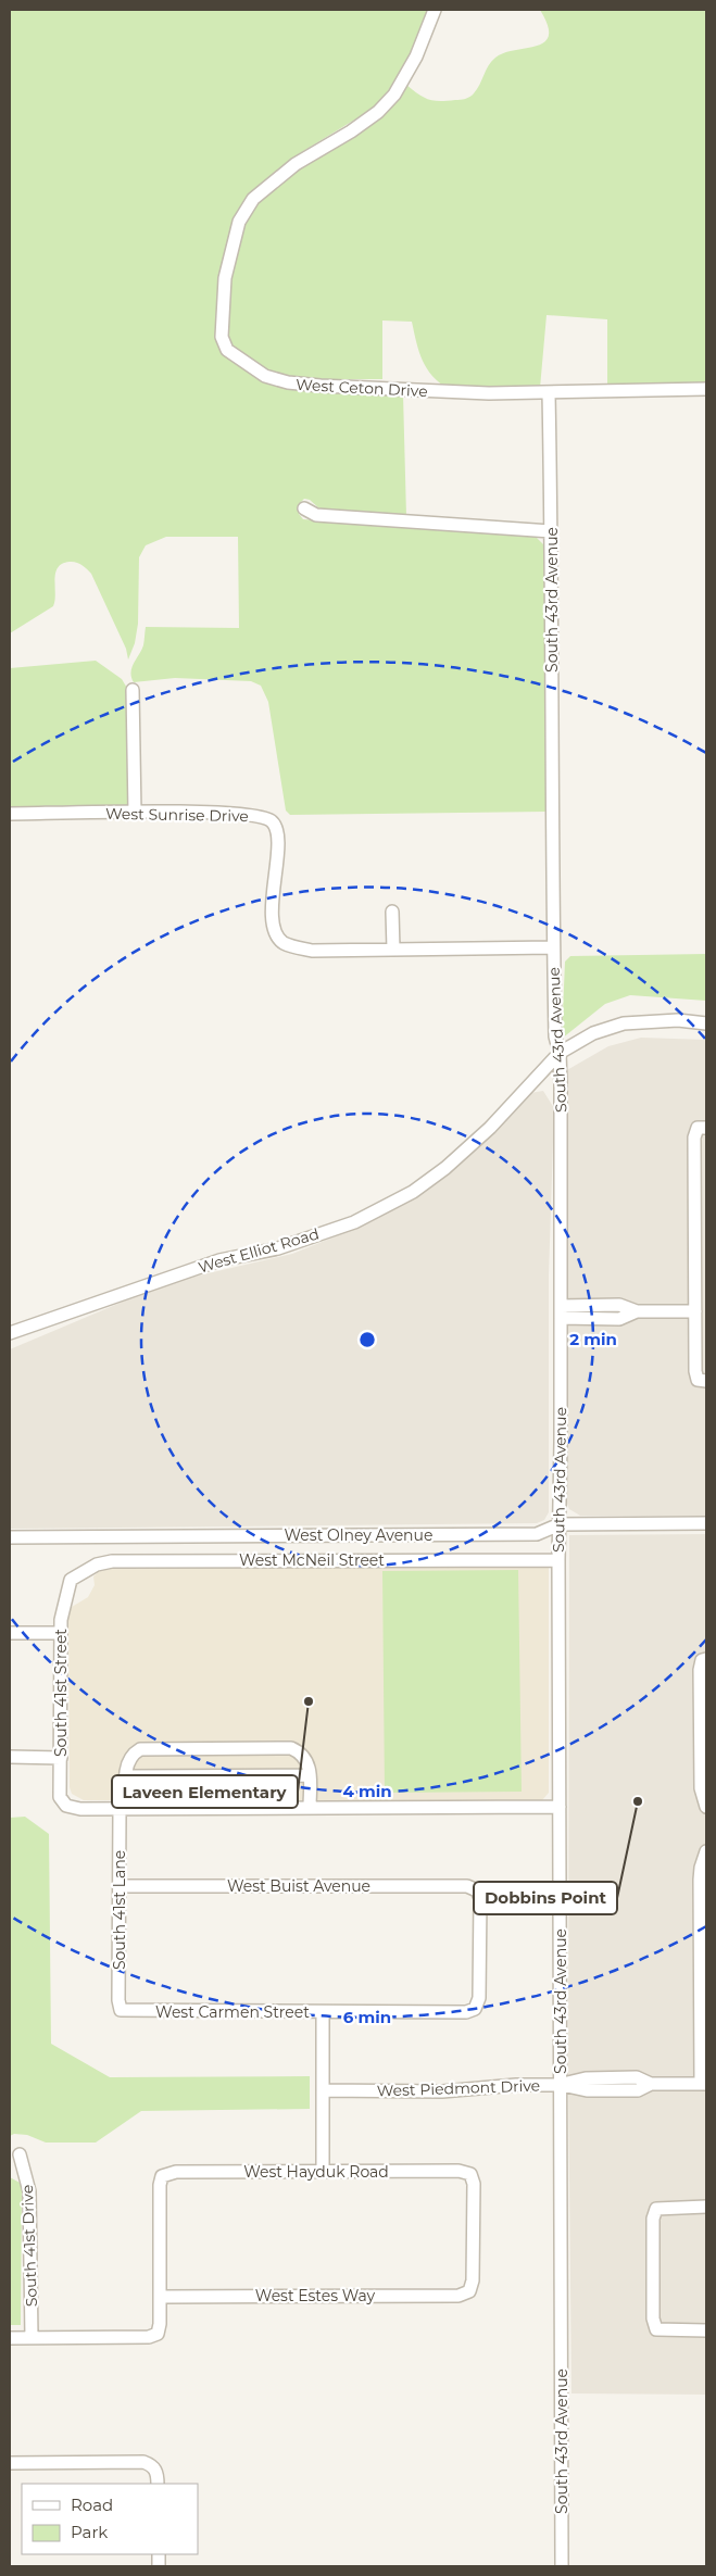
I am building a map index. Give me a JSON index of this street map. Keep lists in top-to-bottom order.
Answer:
{
  "streets": {
    "street": [
      "West Ceton Drive",
      "South 43rd Avenue",
      "West Sunrise Drive",
      "West Elliot Road",
      "West Olney Avenue",
      "West McNeil Street",
      "South 41st Street",
      "West Buist Avenue",
      "South 41st Lane",
      "West Carmen Street",
      "West Piedmont Drive",
      "West Hayduk Road",
      "South 41st Drive",
      "West Estes Way"
    ]
  },
  "crossings": [
    ["West Ceton Drive", "South 43rd Avenue"],
    ["South 43rd Avenue", "West Sunrise Drive"],
    ["South 43rd Avenue", "West Elliot Road"],
    ["South 43rd Avenue", "West Olney Avenue"],
    ["South 43rd Avenue", "West McNeil Street"],
    ["South 43rd Avenue", "West Piedmont Drive"],
    ["West McNeil Street", "South 41st Street"],
    ["South 41st Street", "South 41st Lane"],
    ["West Buist Avenue", "South 41st Lane"],
    ["West Buist Avenue", "West Carmen Street"],
    ["South 41st Lane", "West Carmen Street"],
    ["West Hayduk Road", "West Estes Way"]
  ],
  "places": ["Laveen Elementary", "Dobbins Point"],
  "legend": ["Road", "Park"],
  "rings": ["2 min", "4 min", "6 min"]
}
